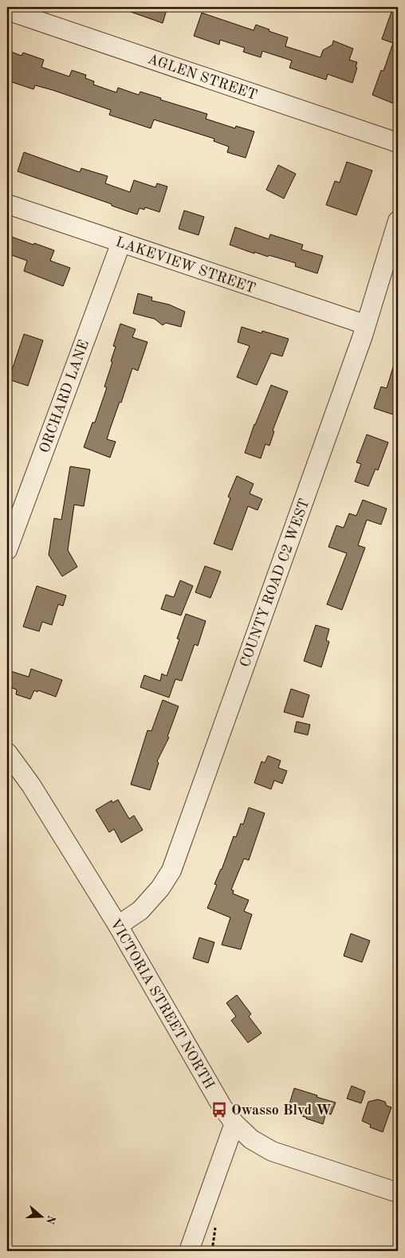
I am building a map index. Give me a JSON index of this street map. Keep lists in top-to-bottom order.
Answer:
{
  "streets": {
    "street": [
      "AGLEN STREET",
      "LAKEVIEW STREET",
      "ORCHARD LANE",
      "COUNTY ROAD C2 WEST",
      "VICTORIA STREET NORTH"
    ]
  },
  "crossings": [
    ["LAKEVIEW STREET", "ORCHARD LANE"],
    ["LAKEVIEW STREET", "COUNTY ROAD C2 WEST"],
    ["COUNTY ROAD C2 WEST", "VICTORIA STREET NORTH"]
  ],
  "places": {
    "bus stop": ["Owasso Blvd W"]
  },
  "north": "right"
}
